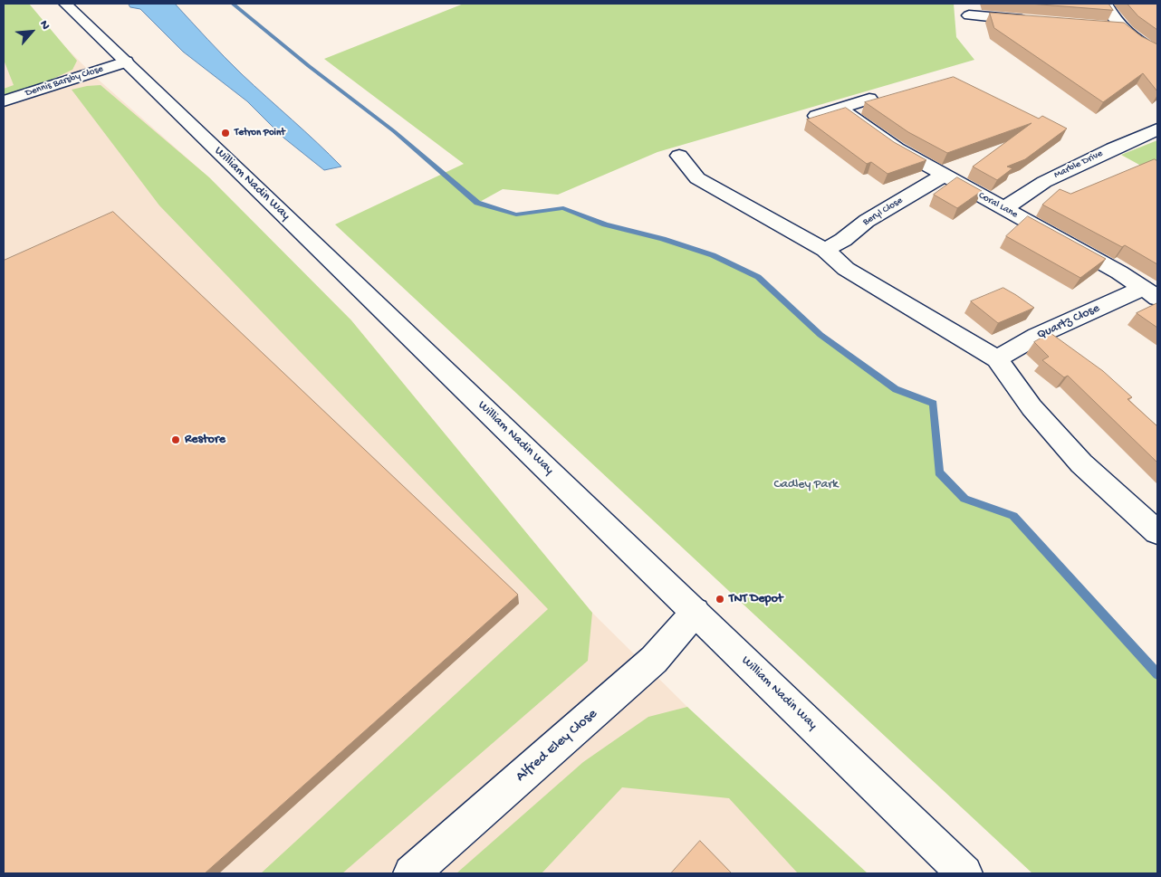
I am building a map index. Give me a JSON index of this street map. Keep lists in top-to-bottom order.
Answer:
{
  "streets": {
    "street": [
      "Dennis Barsby Close",
      "Marble Drive",
      "William Nadin Way",
      "Coral Lane",
      "Beryl Close",
      "Quartz Close",
      "Alfred Eley Close"
    ]
  },
  "crossings": [
    ["Dennis Barsby Close", "William Nadin Way"],
    ["Marble Drive", "Coral Lane"],
    ["William Nadin Way", "Alfred Eley Close"],
    ["Coral Lane", "Beryl Close"],
    ["Coral Lane", "Quartz Close"]
  ],
  "parks": ["Cadley Park"],
  "places": ["Tetron Point", "Restore", "TNT Depot"],
  "north": "top right"
}
